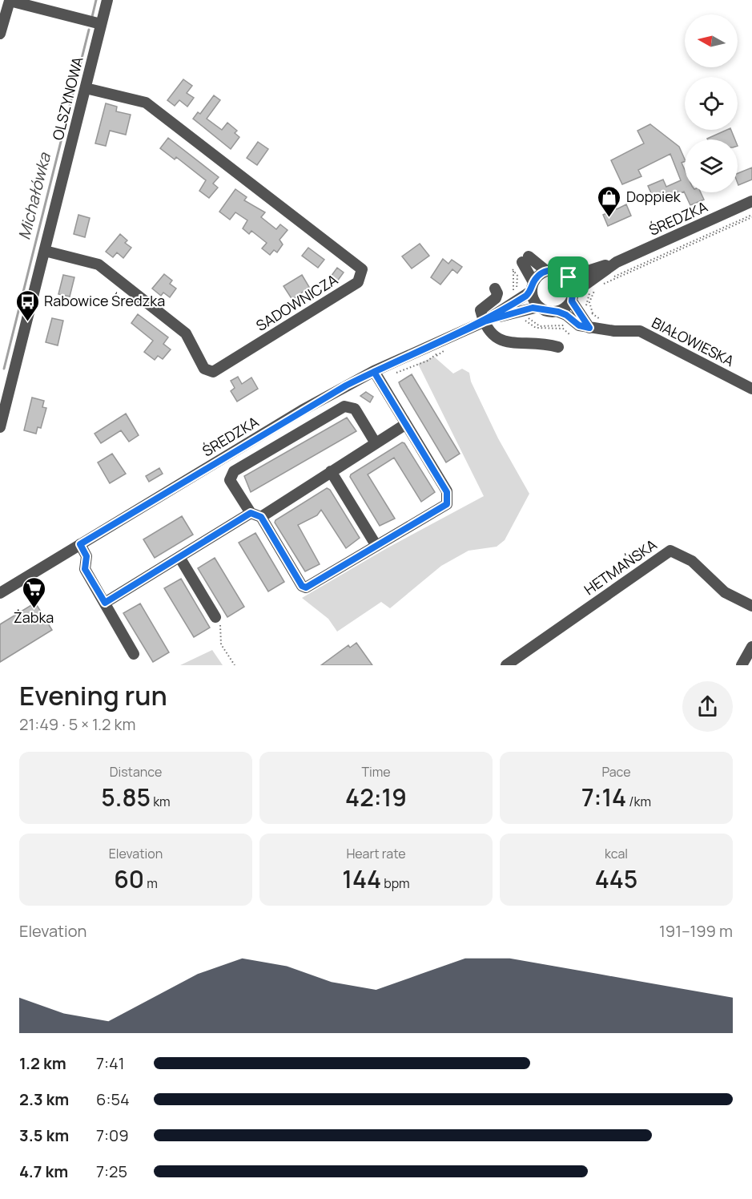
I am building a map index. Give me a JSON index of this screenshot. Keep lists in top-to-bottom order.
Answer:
{
  "streets": {
    "street": [
      "OLSZYNOWA",
      "ŚREDZKA",
      "SADOWNICZA",
      "BIAŁOWIESKA",
      "HETMAŃSKA"
    ]
  },
  "crossings": [
    ["OLSZYNOWA", "SADOWNICZA"],
    ["ŚREDZKA", "BIAŁOWIESKA"]
  ],
  "water": ["Michałówka"],
  "places": {
    "shop": ["Doppiek"],
    "bus stop": ["Rabowice Średzka"],
    "supermarket": ["Żabka"]
  },
  "north": "left",
  "page": {
    "heading": ["Evening run", "21:49 · 5 × 1.2 km"],
    "stats": [
      ["Distance", "5.85 km"],
      ["Time", "42:19"],
      ["Pace", "7:14 /km"],
      ["Elevation", "60 m"],
      ["Heart rate", "144 bpm"],
      ["kcal", "445"]
    ],
    "chart": ["Elevation", "191–199 m"],
    "list": [
      {
        "name": "1.2 km",
        "note": "7:41"
      },
      {
        "name": "2.3 km",
        "note": "6:54"
      },
      {
        "name": "3.5 km",
        "note": "7:09"
      },
      {
        "name": "4.7 km",
        "note": "7:25"
      }
    ]
  }
}
